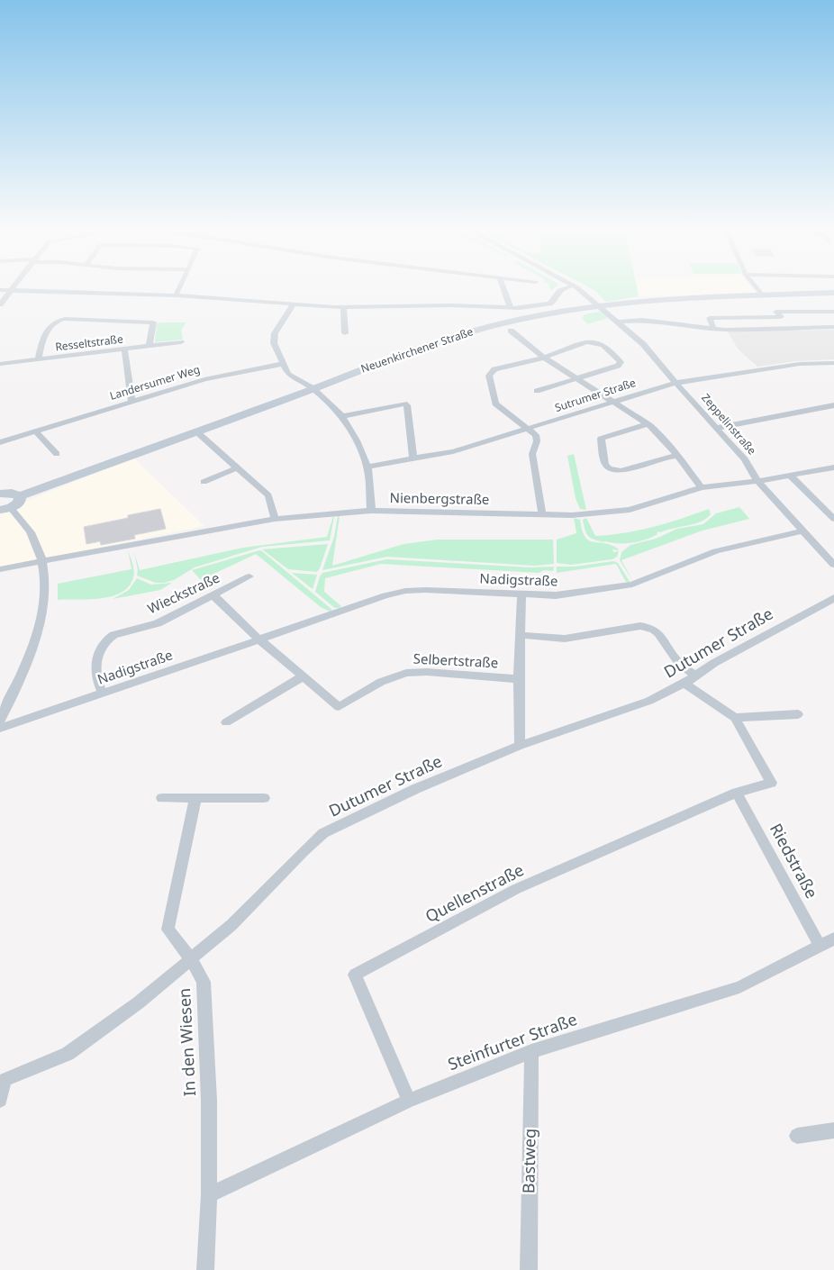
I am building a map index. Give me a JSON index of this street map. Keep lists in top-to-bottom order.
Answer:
{
  "streets": {
    "street": [
      "Resseltstraße",
      "Neuenkirchener Straße",
      "Landersumer Weg",
      "Sutrumer Straße",
      "Zeppelinstraße",
      "Nienbergstraße",
      "Nadigstraße",
      "Wieckstraße",
      "Dutumer Straße",
      "Selbertstraße",
      "Riedstraße",
      "Quellenstraße",
      "In den Wiesen",
      "Steinfurter Straße",
      "Bastweg"
    ]
  },
  "crossings": [
    ["Neuenkirchener Straße", "Zeppelinstraße"],
    ["Sutrumer Straße", "Zeppelinstraße"],
    ["Zeppelinstraße", "Nienbergstraße"],
    ["Zeppelinstraße", "Nadigstraße"],
    ["Nadigstraße", "Wieckstraße"],
    ["Nadigstraße", "Selbertstraße"],
    ["Dutumer Straße", "In den Wiesen"],
    ["Riedstraße", "Quellenstraße"],
    ["Riedstraße", "Steinfurter Straße"],
    ["Quellenstraße", "Steinfurter Straße"],
    ["In den Wiesen", "Steinfurter Straße"],
    ["Steinfurter Straße", "Bastweg"]
  ]
}
